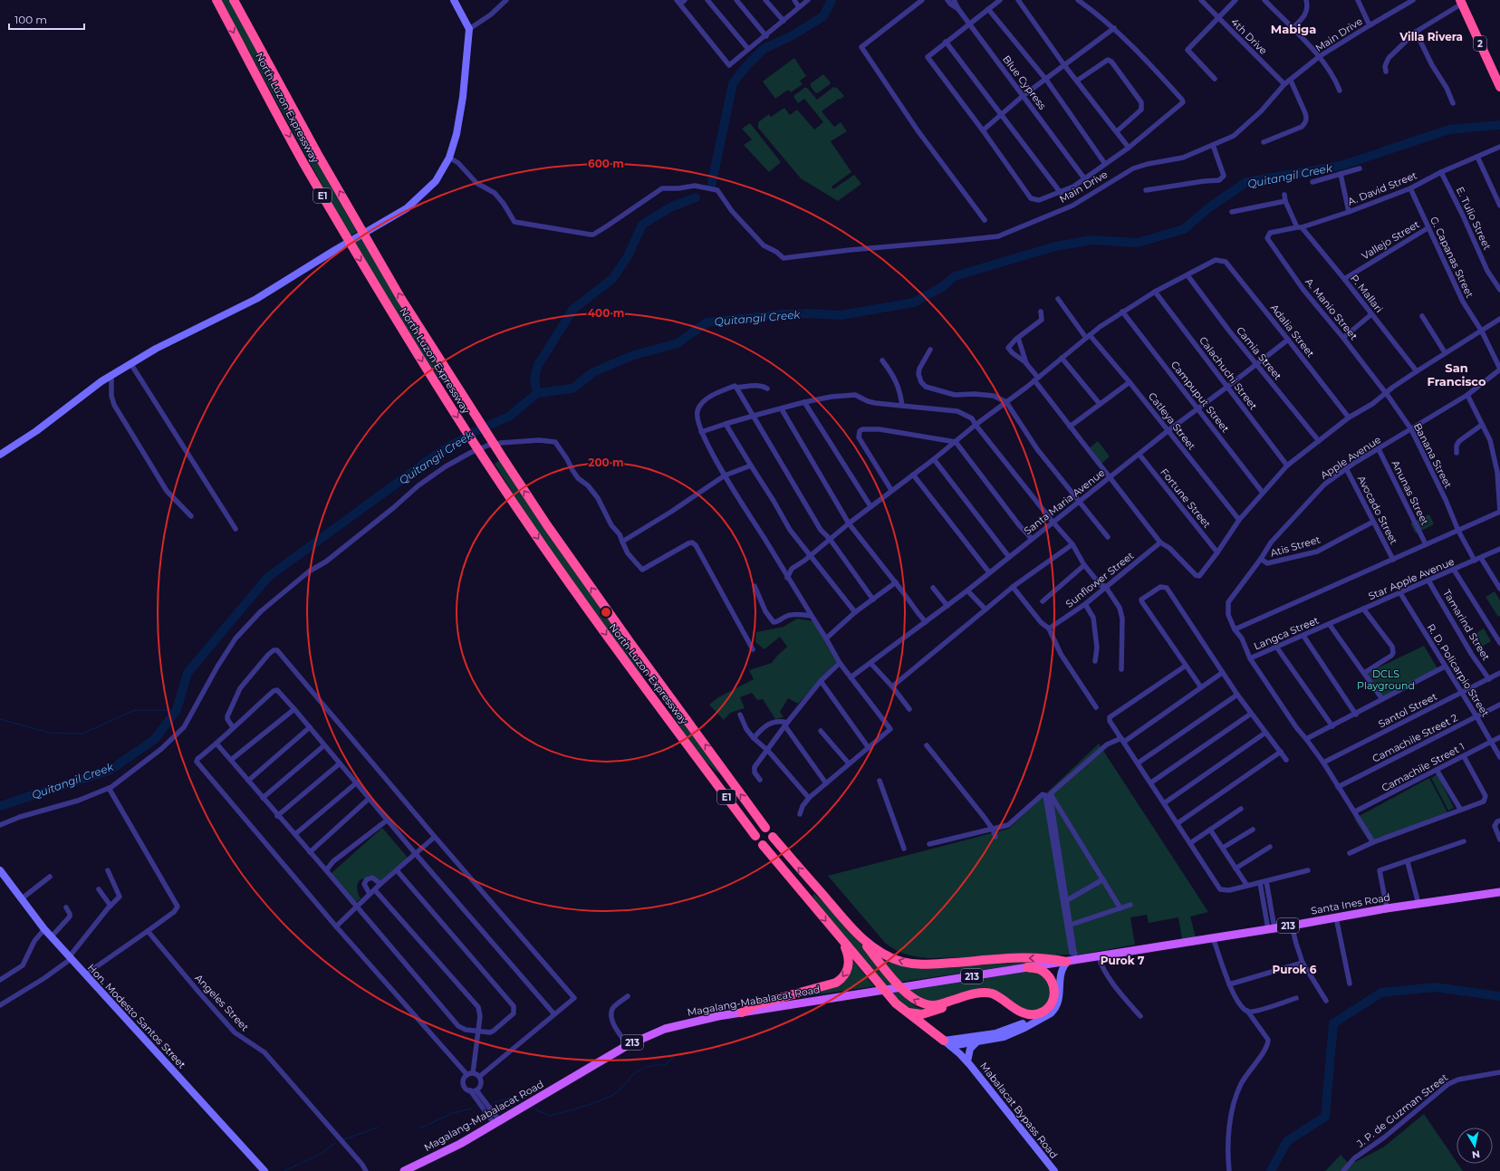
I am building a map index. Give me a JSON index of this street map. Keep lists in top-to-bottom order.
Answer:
{
  "streets": {
    "highway": ["2", "North Luzon Expressway", "E1"],
    "main road": ["Santa Ines Road", "213", "Magalang-Mabalacat Road"],
    "street": [
      "Main Drive",
      "4th Drive",
      "Blue Cypress",
      "A. David Street",
      "E. Tulio Street",
      "Vallejo Street",
      "G. Capanas Street",
      "P. Mallari",
      "A. Manio Street",
      "Adalia Street",
      "Camia Street",
      "Calachuchi Street",
      "Campuput Street",
      "Catleya Street",
      "Banana Street",
      "Apple Avenue",
      "Anunas Street",
      "Fortune Street",
      "Santa Maria Avenue",
      "Avocado Street",
      "Atis Street",
      "Star Apple Avenue",
      "Sunflower Street",
      "Tamarind Street",
      "Langca Street",
      "R. D. Policarpio Street",
      "Santol Street",
      "Camachile Street 2",
      "Camachile Street 1",
      "Angeles Street",
      "Hon. Modesto Santos Street",
      "Mabalacat Bypass Road",
      "J. P. de Guzman Street"
    ]
  },
  "crossings": [
    ["Main Drive", "4th Drive"],
    ["A. David Street", "E. Tulio Street"],
    ["A. David Street", "G. Capanas Street"],
    ["A. David Street", "P. Mallari"],
    ["A. David Street", "A. Manio Street"],
    ["Vallejo Street", "G. Capanas Street"],
    ["Vallejo Street", "P. Mallari"],
    ["G. Capanas Street", "Apple Avenue"],
    ["A. Manio Street", "Banana Street"],
    ["Adalia Street", "Camia Street"],
    ["Adalia Street", "Santa Maria Avenue"],
    ["Camia Street", "Santa Maria Avenue"],
    ["Calachuchi Street", "Santa Maria Avenue"],
    ["Campuput Street", "Santa Maria Avenue"],
    ["Catleya Street", "Santa Maria Avenue"],
    ["Banana Street", "Apple Avenue"],
    ["Banana Street", "Star Apple Avenue"],
    ["Apple Avenue", "Anunas Street"],
    ["Apple Avenue", "Avocado Street"],
    ["Apple Avenue", "Atis Street"],
    ["Apple Avenue", "Langca Street"],
    ["Apple Avenue", "Santol Street"],
    ["Apple Avenue", "Camachile Street 2"],
    ["Apple Avenue", "Camachile Street 1"],
    ["Fortune Street", "Santa Maria Avenue"],
    ["Avocado Street", "Atis Street"],
    ["Star Apple Avenue", "Tamarind Street"],
    ["Star Apple Avenue", "Langca Street"],
    ["Star Apple Avenue", "R. D. Policarpio Street"],
    ["Tamarind Street", "Santol Street"],
    ["R. D. Policarpio Street", "Santol Street"],
    ["R. D. Policarpio Street", "Camachile Street 2"],
    ["R. D. Policarpio Street", "Camachile Street 1"],
    ["Santa Ines Road", "Magalang-Mabalacat Road"]
  ],
  "districts": [
    "Mabiga",
    "Villa Rivera",
    "San Francisco",
    "Purok 7",
    "Purok 6"
  ],
  "water": ["Quitangil Creek"],
  "parks": ["DCLS Playground"],
  "scale_bar": "100 m",
  "north": "bottom",
  "rings": ["600 m", "400 m", "200 m"]
}
